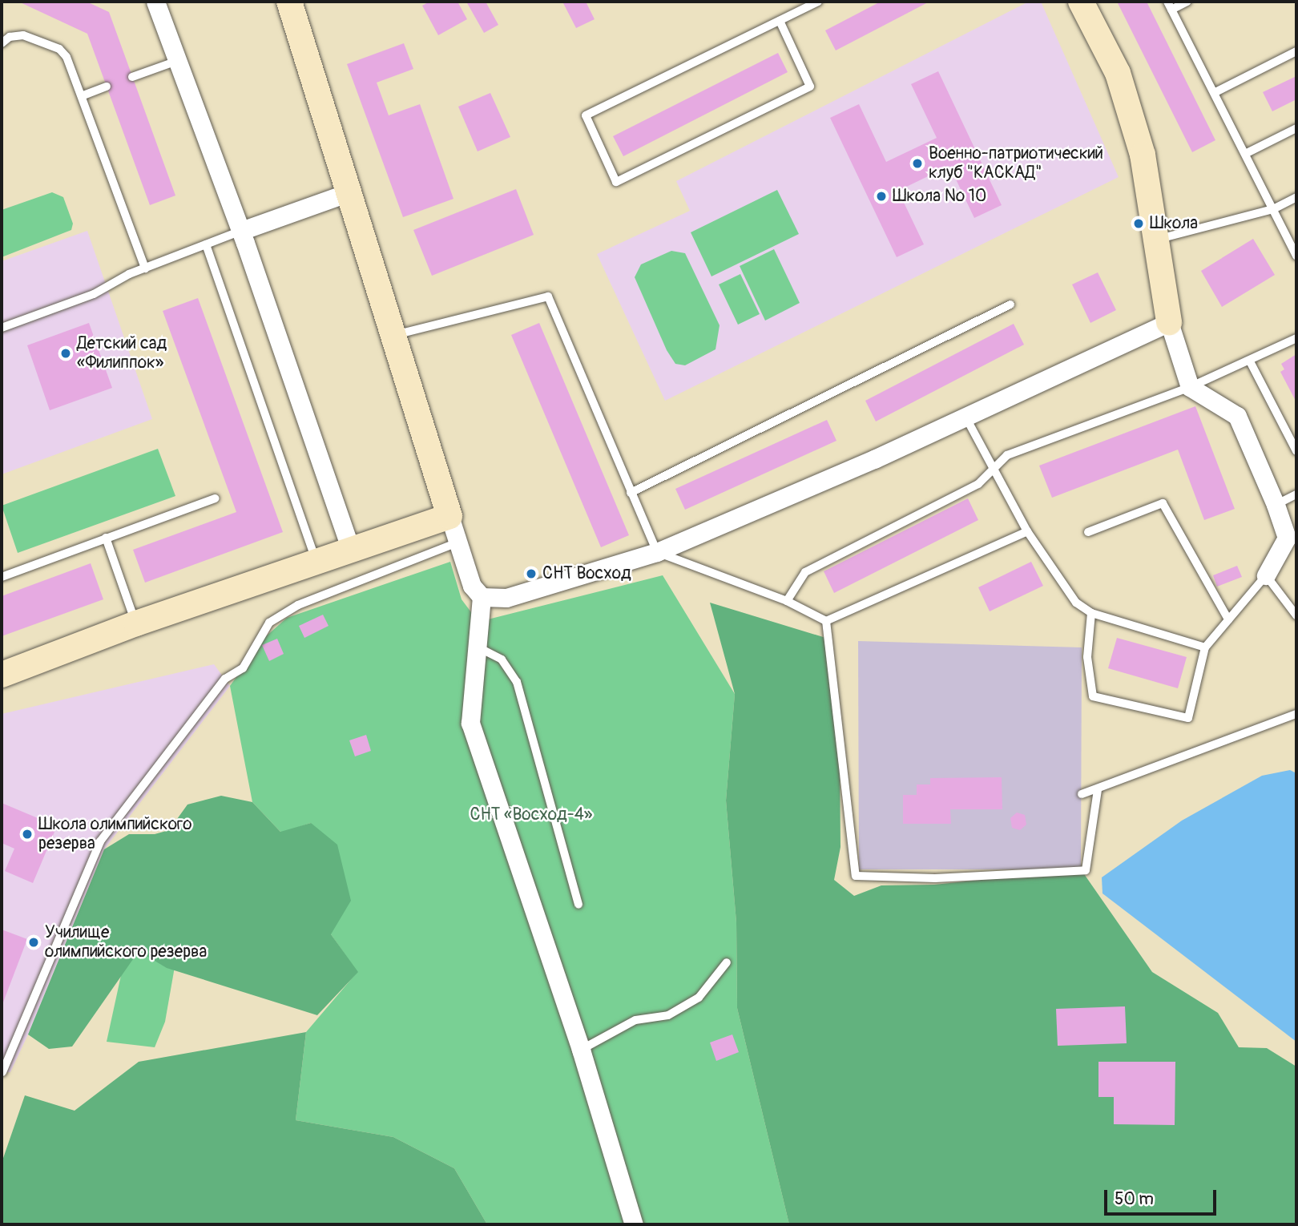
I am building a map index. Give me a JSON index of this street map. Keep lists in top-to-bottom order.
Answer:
{
  "parks": ["СНТ «Восход-4»"],
  "places": [
    "Военно-патриотический клуб \"КАСКАД\"",
    "Школа № 10",
    "Школа",
    "Детский сад «Филиппок»",
    "СНТ Восход",
    "Школа олимпийского резерва",
    "Училище олимпийского резерва"
  ],
  "scale_bar": "50 m"
}
